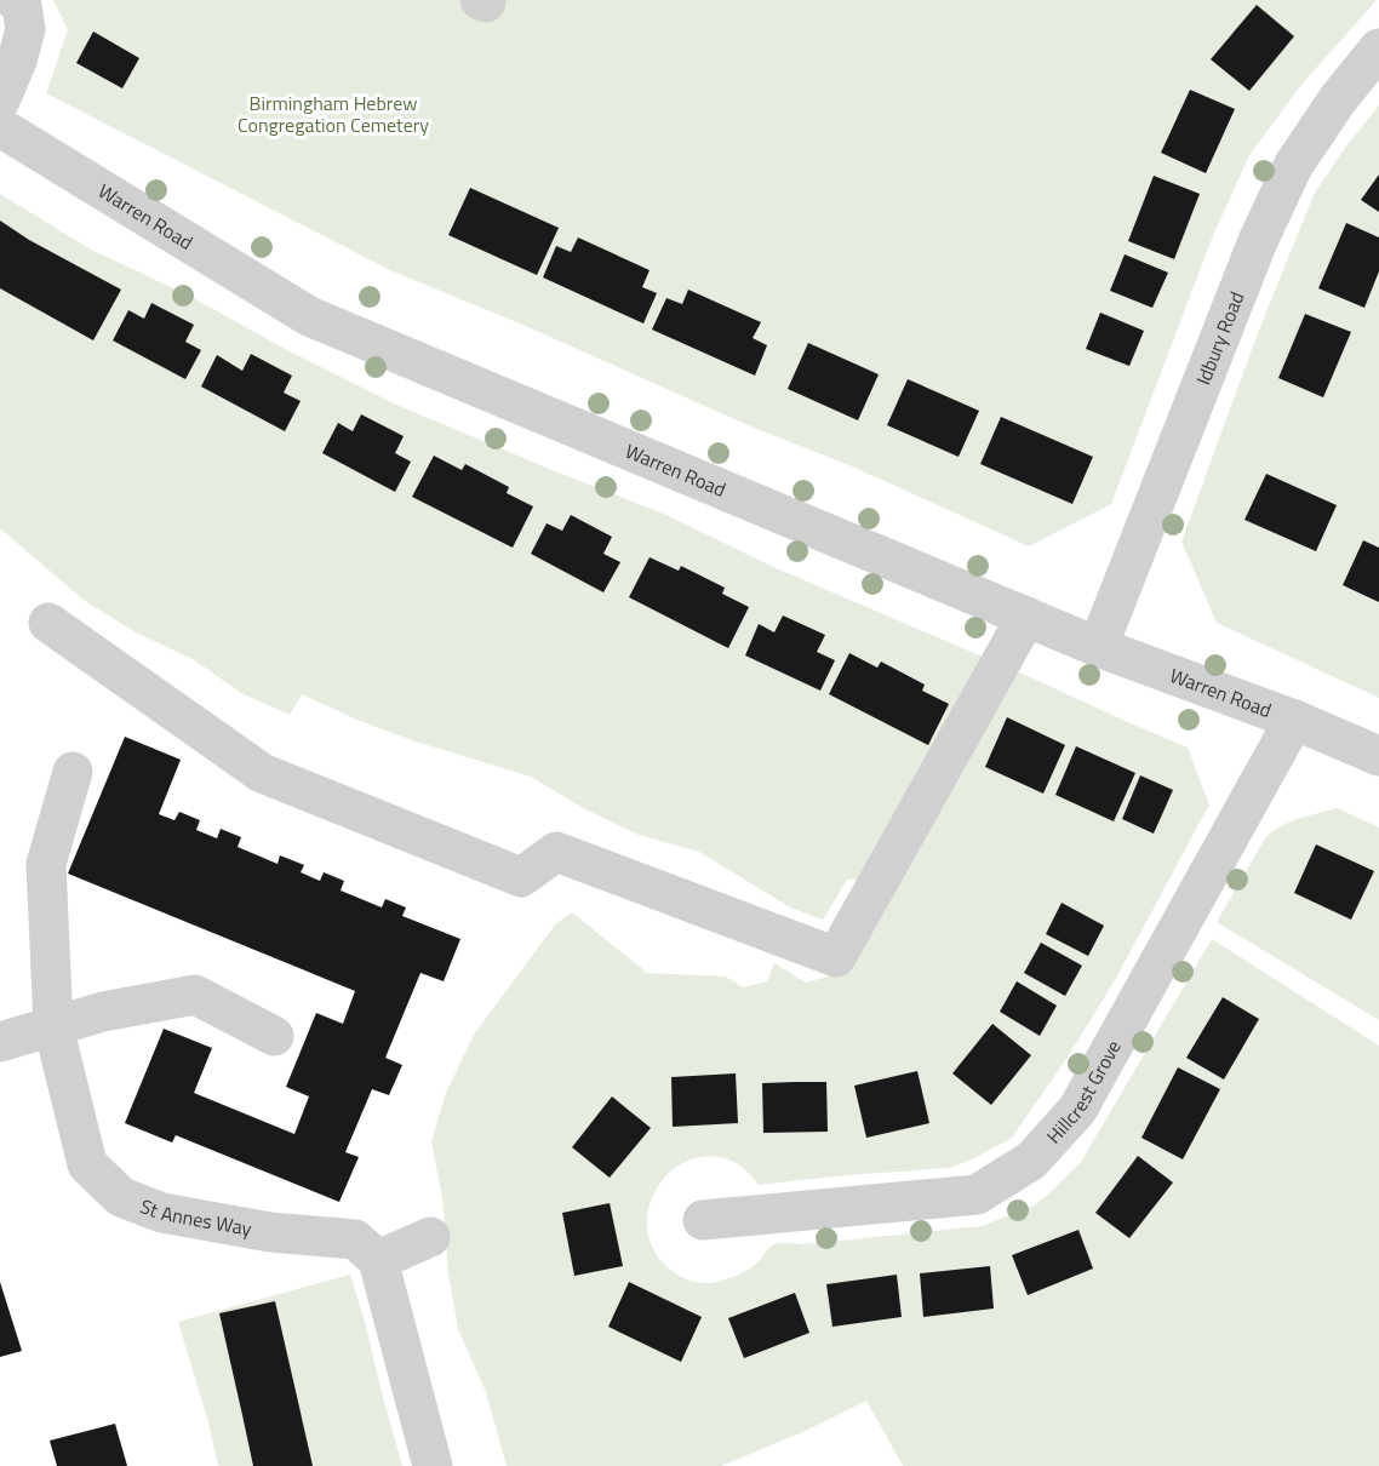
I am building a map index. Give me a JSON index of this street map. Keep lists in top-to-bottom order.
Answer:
{
  "streets": {
    "street": [
      "Warren Road",
      "Idbury Road",
      "Hillcrest Grove",
      "St Annes Way"
    ]
  },
  "crossings": [
    ["Warren Road", "Idbury Road"],
    ["Warren Road", "Hillcrest Grove"]
  ],
  "parks": ["Birmingham Hebrew Congregation Cemetery"]
}
